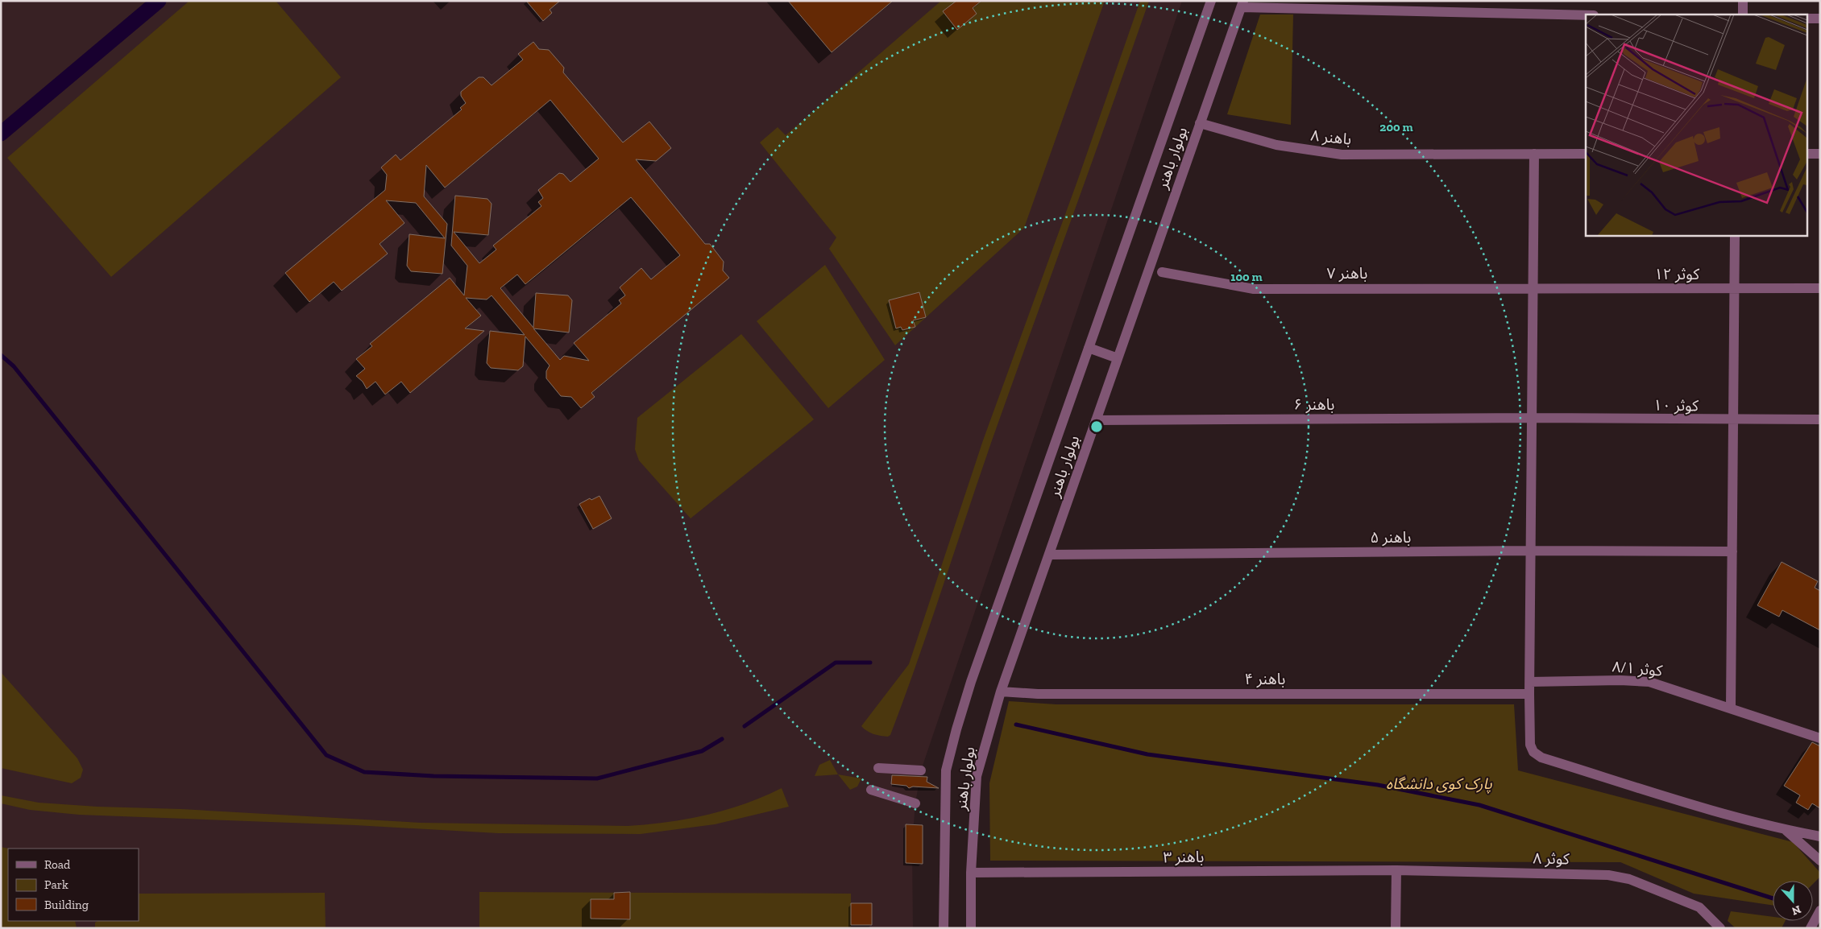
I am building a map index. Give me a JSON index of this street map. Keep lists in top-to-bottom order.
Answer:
{
  "streets": {
    "street": [
      "باهنر ۸",
      "بولوار باهنر",
      "باهنر ۷",
      "کوثر ۱۲",
      "باهنر ۶",
      "کوثر ۱۰",
      "باهنر ۵",
      "کوثر ۸/۱",
      "باهنر ۴",
      "باهنر ۳",
      "کوثر ۸"
    ]
  },
  "crossings": [
    ["باهنر ۸", "بولوار باهنر"],
    ["بولوار باهنر", "باهنر ۶"],
    ["بولوار باهنر", "باهنر ۵"],
    ["بولوار باهنر", "باهنر ۴"],
    ["بولوار باهنر", "باهنر ۳"],
    ["باهنر ۷", "کوثر ۱۲"],
    ["باهنر ۶", "کوثر ۱۰"],
    ["باهنر ۳", "کوثر ۸"]
  ],
  "parks": ["پارک کوی دانشگاه"],
  "legend": ["Road", "Park", "Building"],
  "north": "bottom",
  "rings": ["200 m", "100 m"]
}
